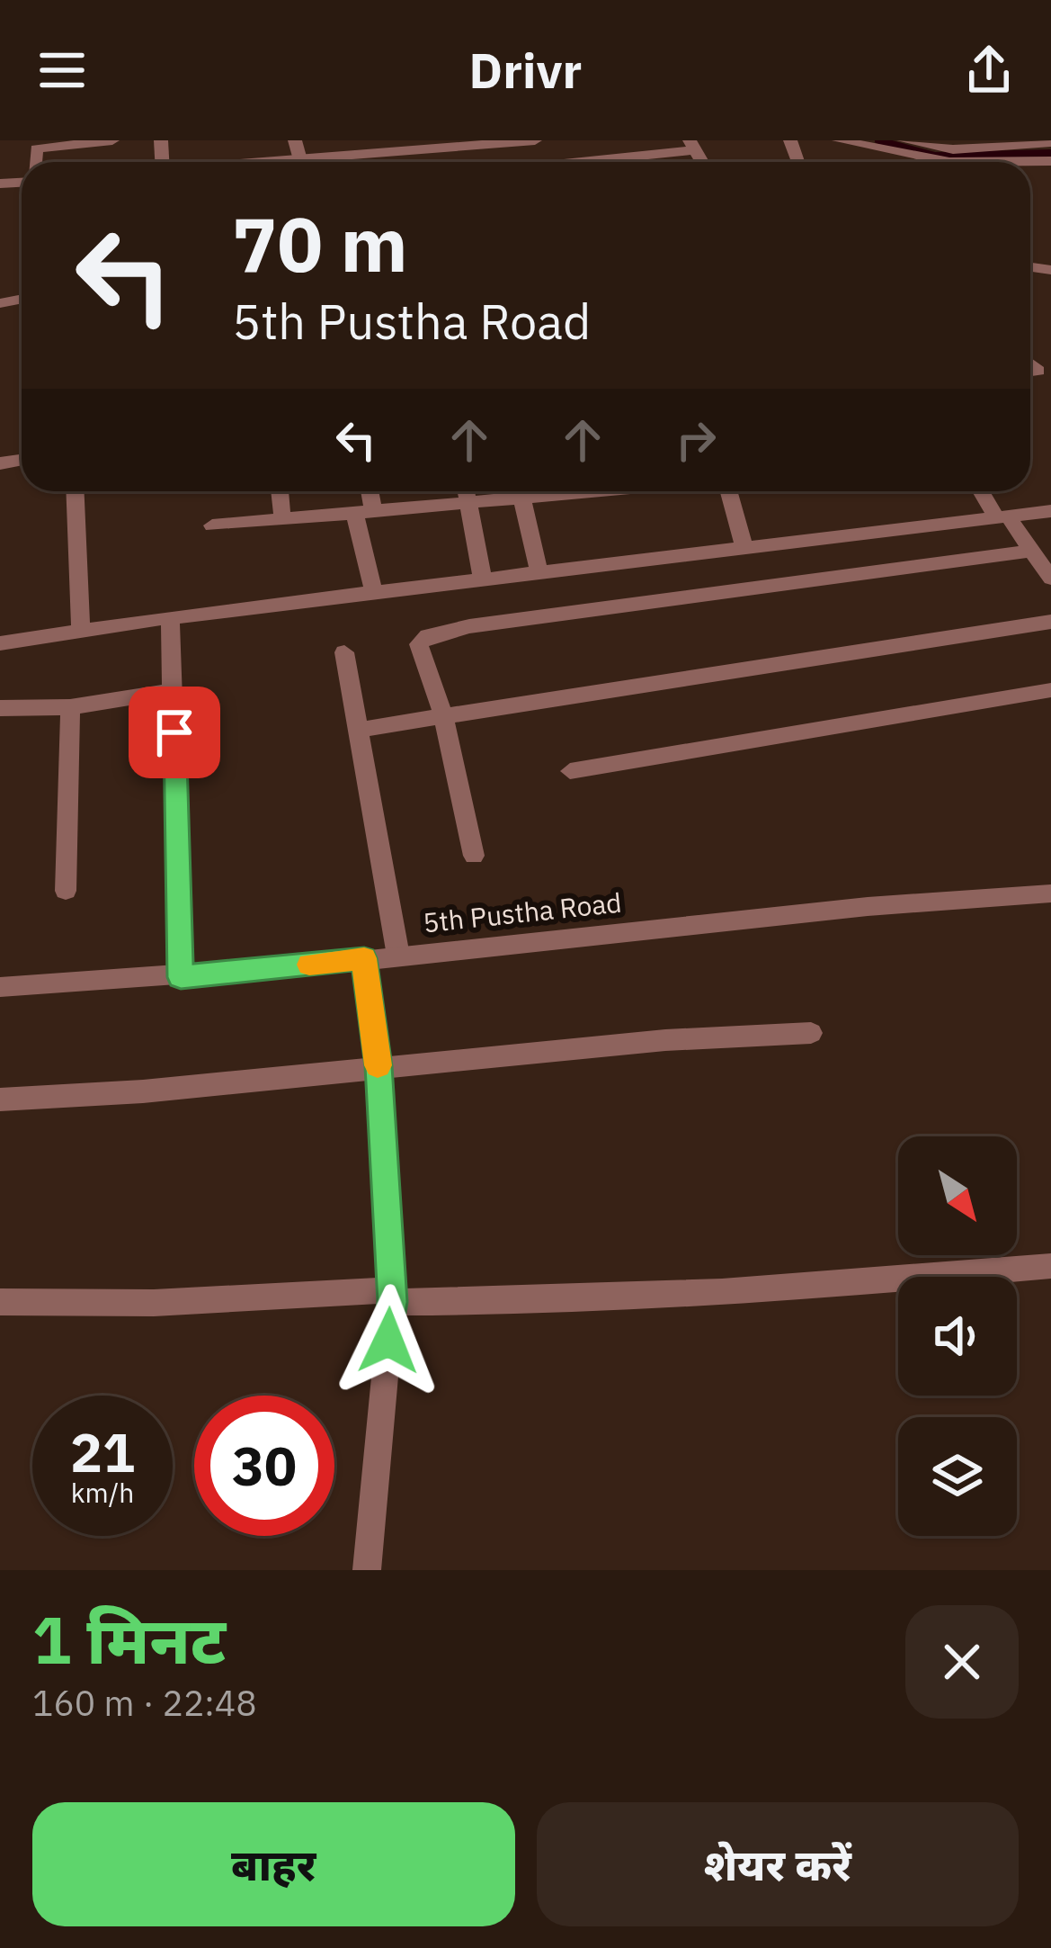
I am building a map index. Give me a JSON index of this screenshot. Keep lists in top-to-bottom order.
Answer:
{
  "streets": {
    "street": ["5th Pustha Road"]
  },
  "north": "bottom right",
  "page": {
    "header": "Drivr",
    "turn": ["70 m", "5th Pustha Road"],
    "speed": "21 km/h",
    "limit": "30",
    "heading": ["1 मिनट", "160 m · 22:48"],
    "buttons": ["बाहर", "शेयर करें"]
  }
}
